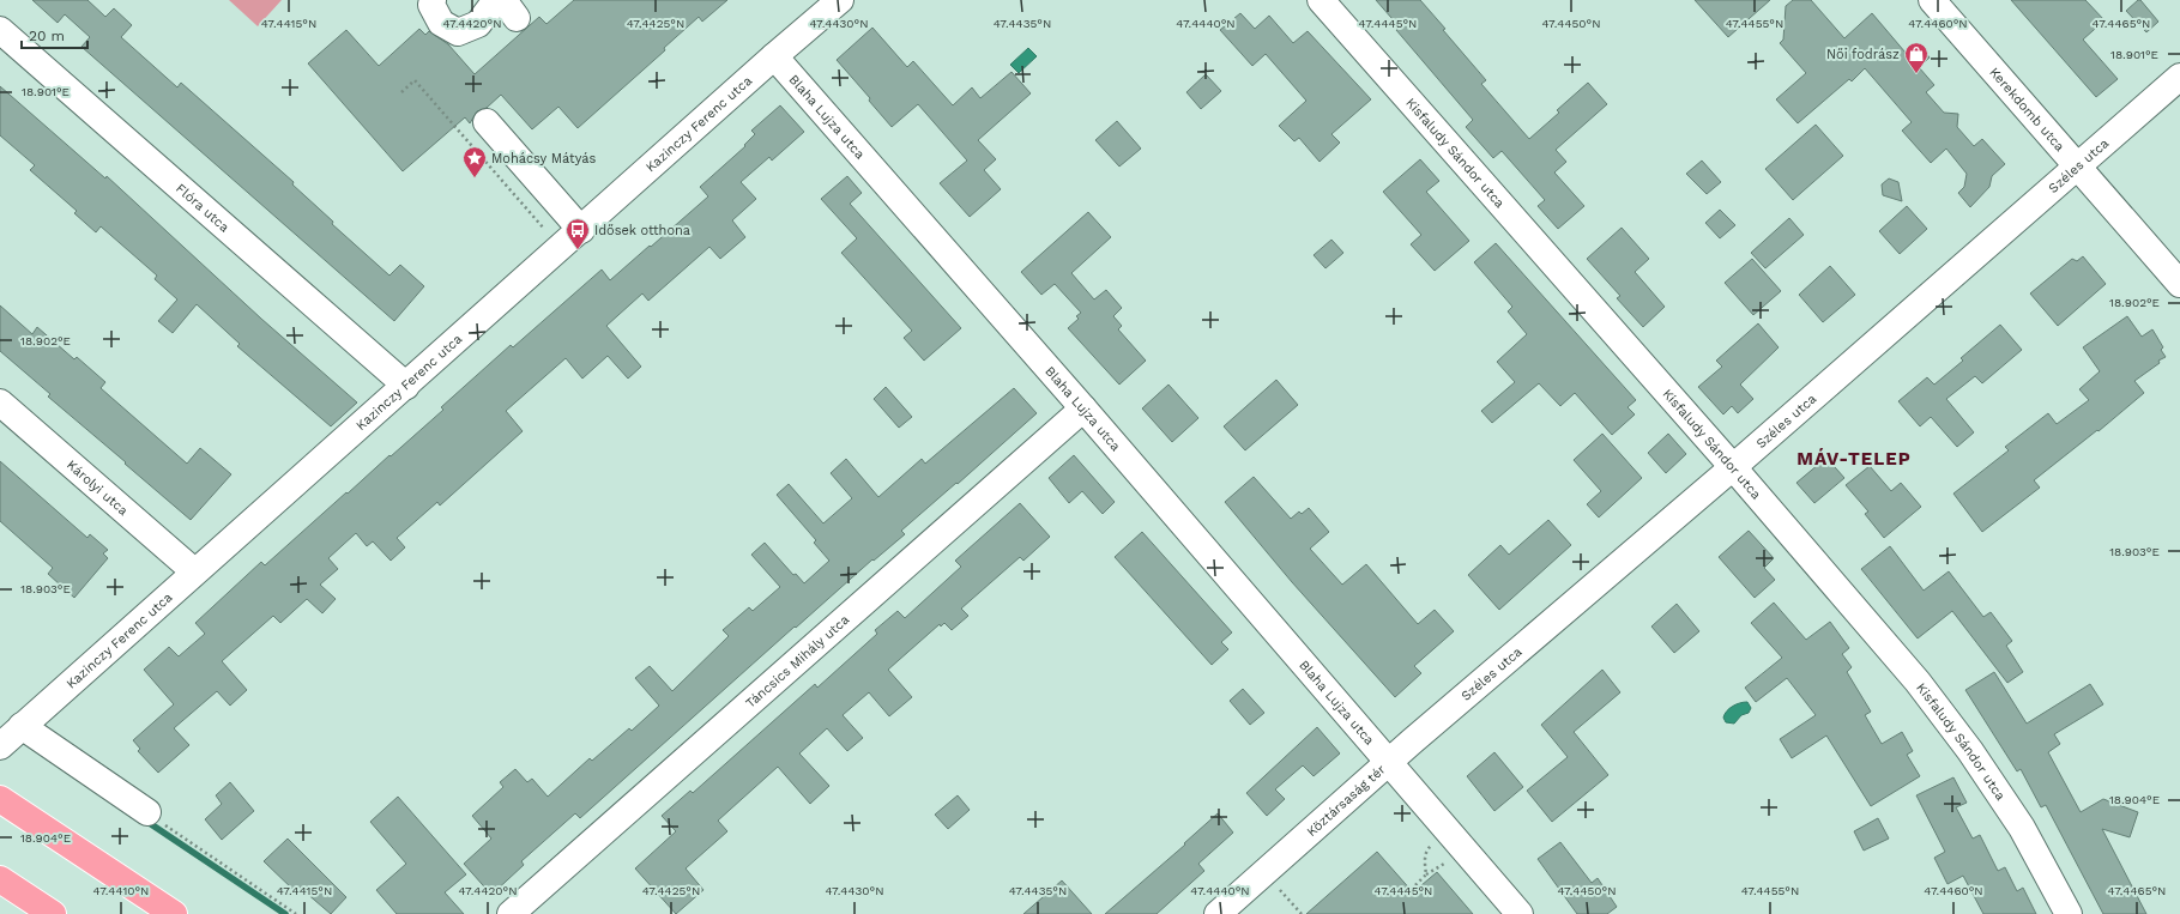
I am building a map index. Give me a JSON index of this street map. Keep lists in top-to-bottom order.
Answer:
{
  "streets": {
    "street": [
      "Kerekdomb utca",
      "Blaha Lujza utca",
      "Kazinczy Ferenc utca",
      "Kisfaludy Sándor utca",
      "Széles utca",
      "Flóra utca",
      "Károlyi utca",
      "Táncsics Mihály utca",
      "Köztársaság tér"
    ]
  },
  "crossings": [
    ["Kerekdomb utca", "Széles utca"],
    ["Blaha Lujza utca", "Kazinczy Ferenc utca"],
    ["Blaha Lujza utca", "Széles utca"],
    ["Blaha Lujza utca", "Táncsics Mihály utca"],
    ["Blaha Lujza utca", "Köztársaság tér"],
    ["Kazinczy Ferenc utca", "Flóra utca"],
    ["Kazinczy Ferenc utca", "Károlyi utca"],
    ["Kisfaludy Sándor utca", "Széles utca"],
    ["Széles utca", "Köztársaság tér"]
  ],
  "districts": ["MÁV-TELEP"],
  "places": {
    "shop": ["Női fodrász"],
    "place": ["Mohácsy Mátyás"],
    "bus stop": ["Idősek otthona"]
  },
  "scale_bar": "20 m",
  "coordinates": [
    "47.4415°N",
    "47.4420°N",
    "47.4425°N",
    "47.4430°N",
    "47.4435°N",
    "47.4440°N",
    "47.4445°N",
    "47.4450°N",
    "47.4455°N",
    "47.4460°N",
    "47.4465°N",
    "18.901°E",
    "18.902°E",
    "18.903°E",
    "18.904°E",
    "47.4410°N"
  ]
}
